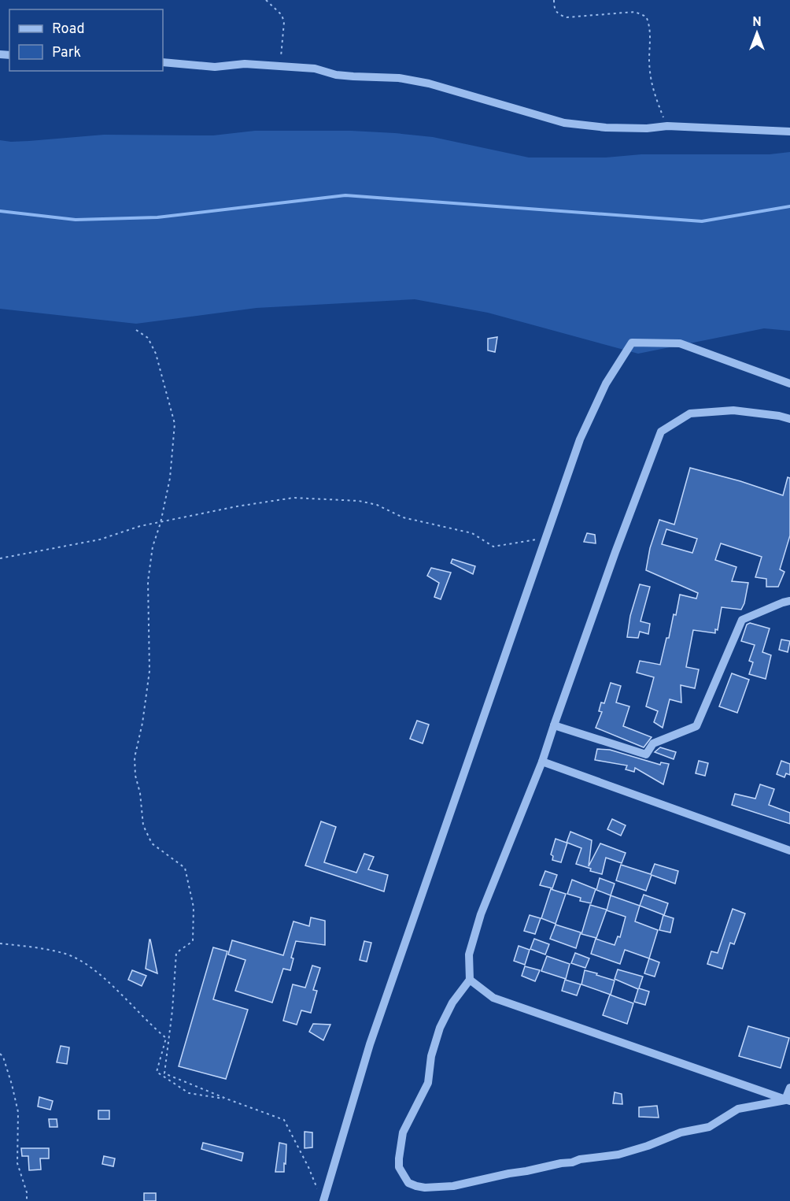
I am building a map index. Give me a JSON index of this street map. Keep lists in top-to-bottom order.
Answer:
{
  "legend": ["Road", "Park"],
  "north": "top"
}
